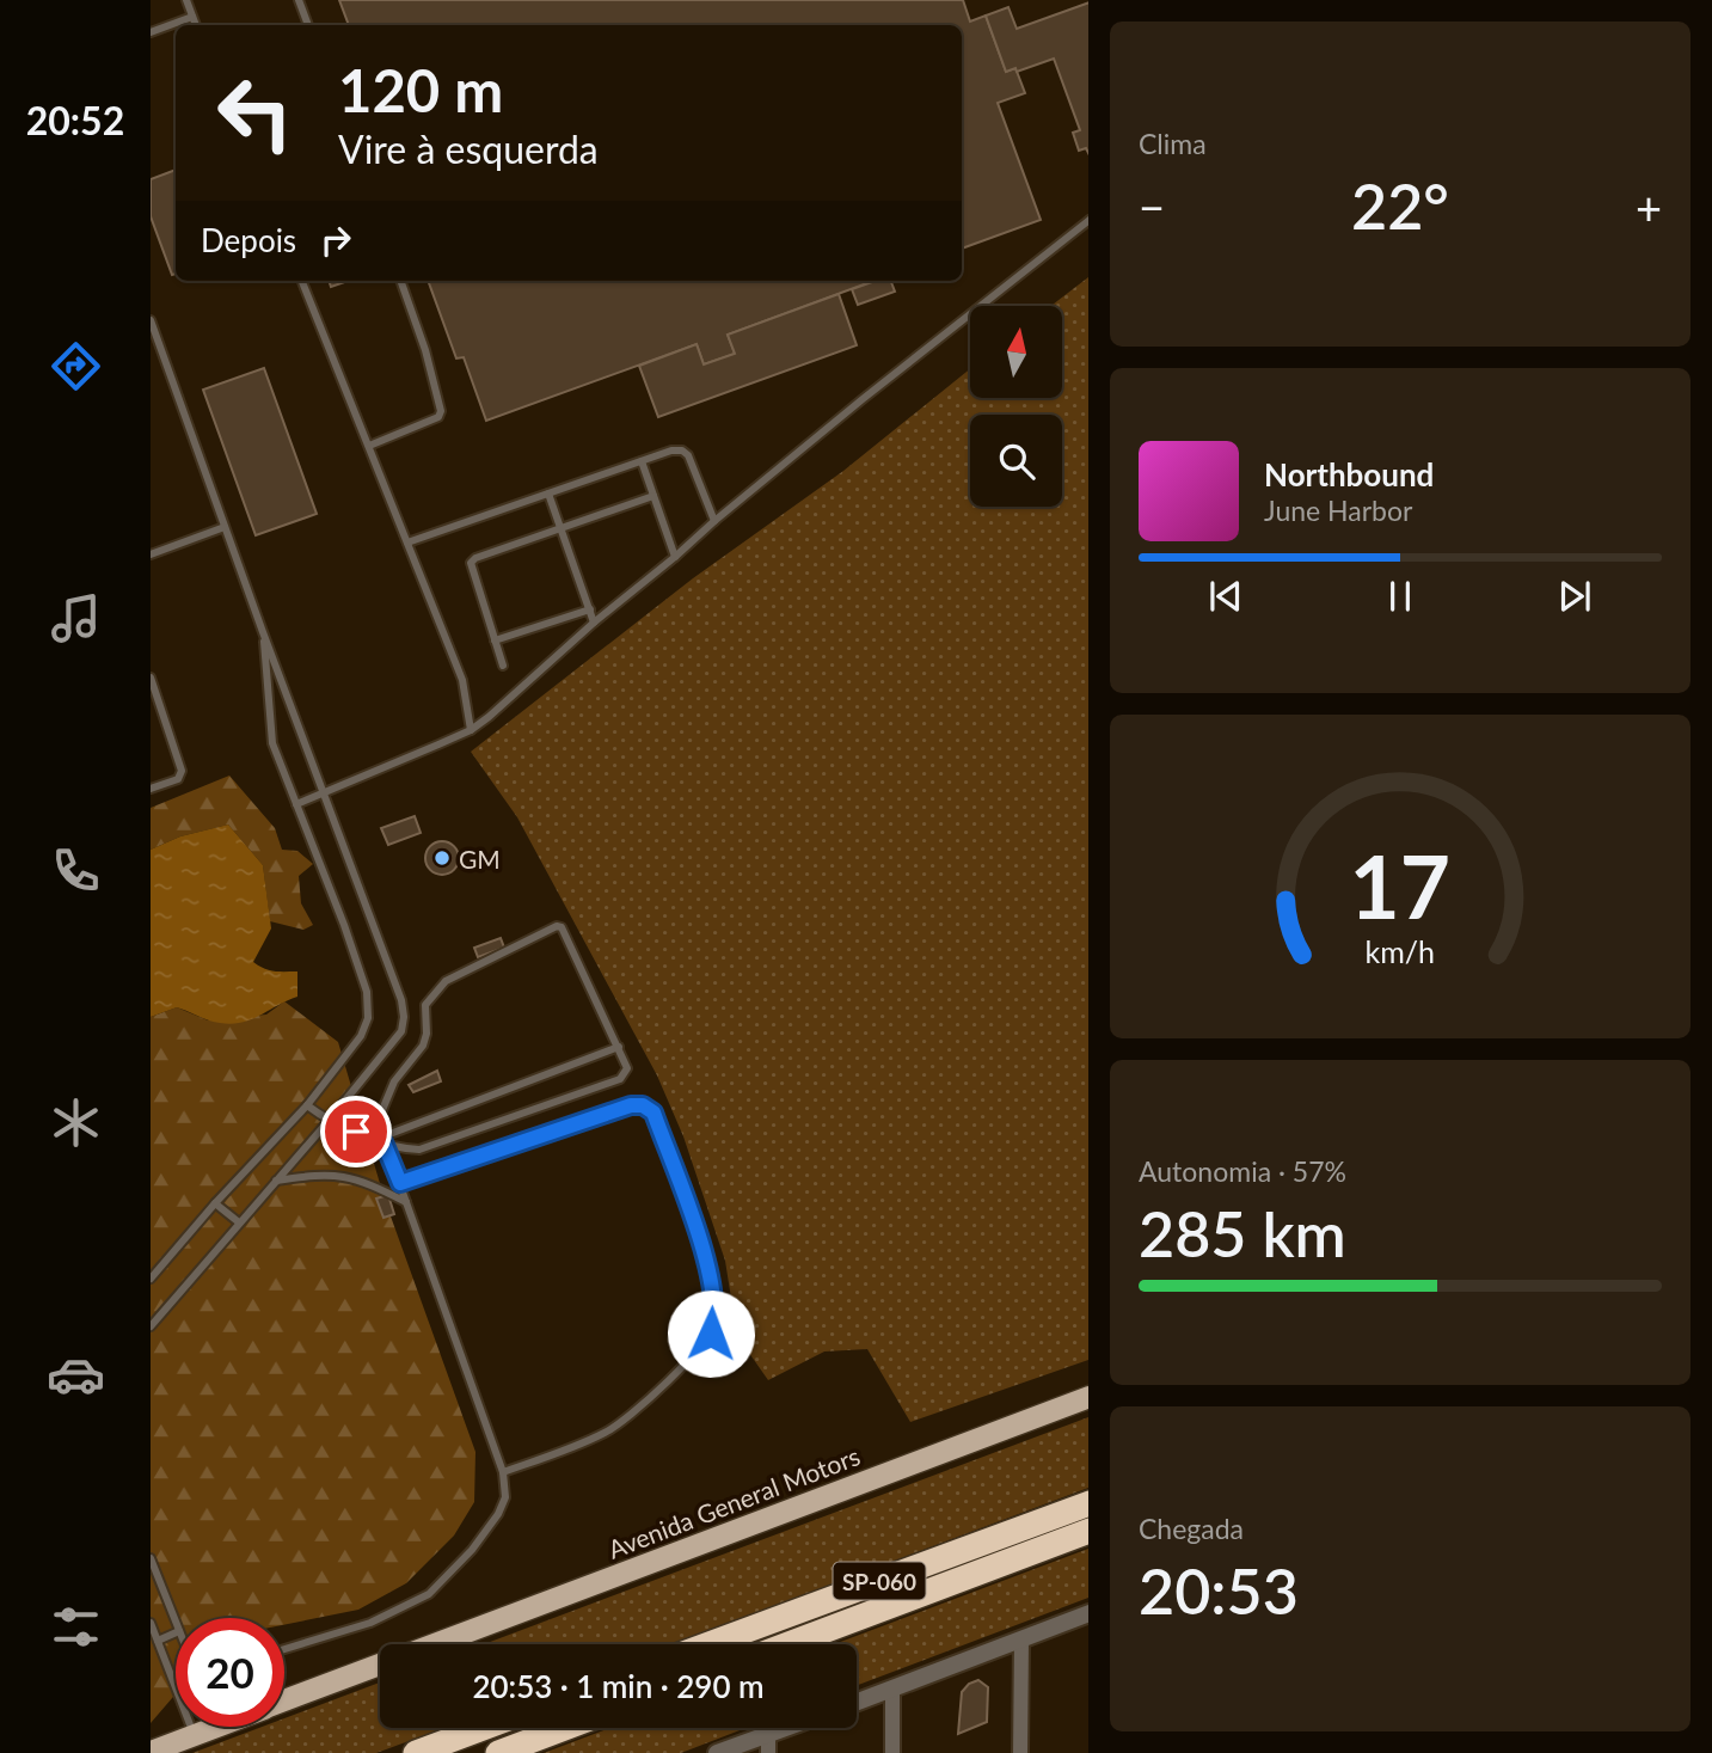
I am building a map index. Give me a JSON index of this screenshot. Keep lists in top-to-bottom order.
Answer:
{
  "streets": {
    "highway": ["SP-060"],
    "main road": ["Avenida General Motors"]
  },
  "places": ["GM"],
  "north": "top",
  "page": {
    "tabs": "20:52",
    "tile": [
      "Clima",
      ["Autonomia · 57%", "285 km"],
      ["Chegada", "20:53"]
    ],
    "turn": ["120 m", "Vire à esquerda"],
    "heat": ["−", "22°", "+"],
    "then": "Depois",
    "song": ["Northbound", "June Harbor"],
    "limit": "20",
    "trip": "20:53 · 1 min · 290 m",
    "gauge": ["17", "km/h"]
  }
}
